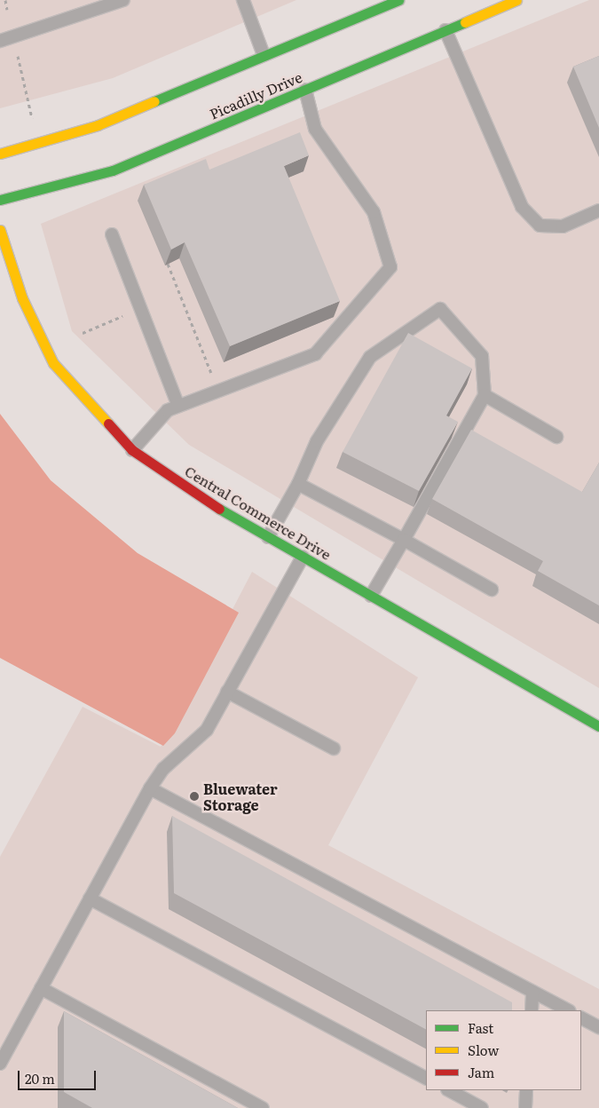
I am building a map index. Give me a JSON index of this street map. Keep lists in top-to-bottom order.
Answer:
{
  "streets": {
    "street": ["Picadilly Drive", "Central Commerce Drive"]
  },
  "places": ["Bluewater Storage"],
  "legend": ["Fast", "Slow", "Jam"],
  "scale_bar": "20 m"
}
